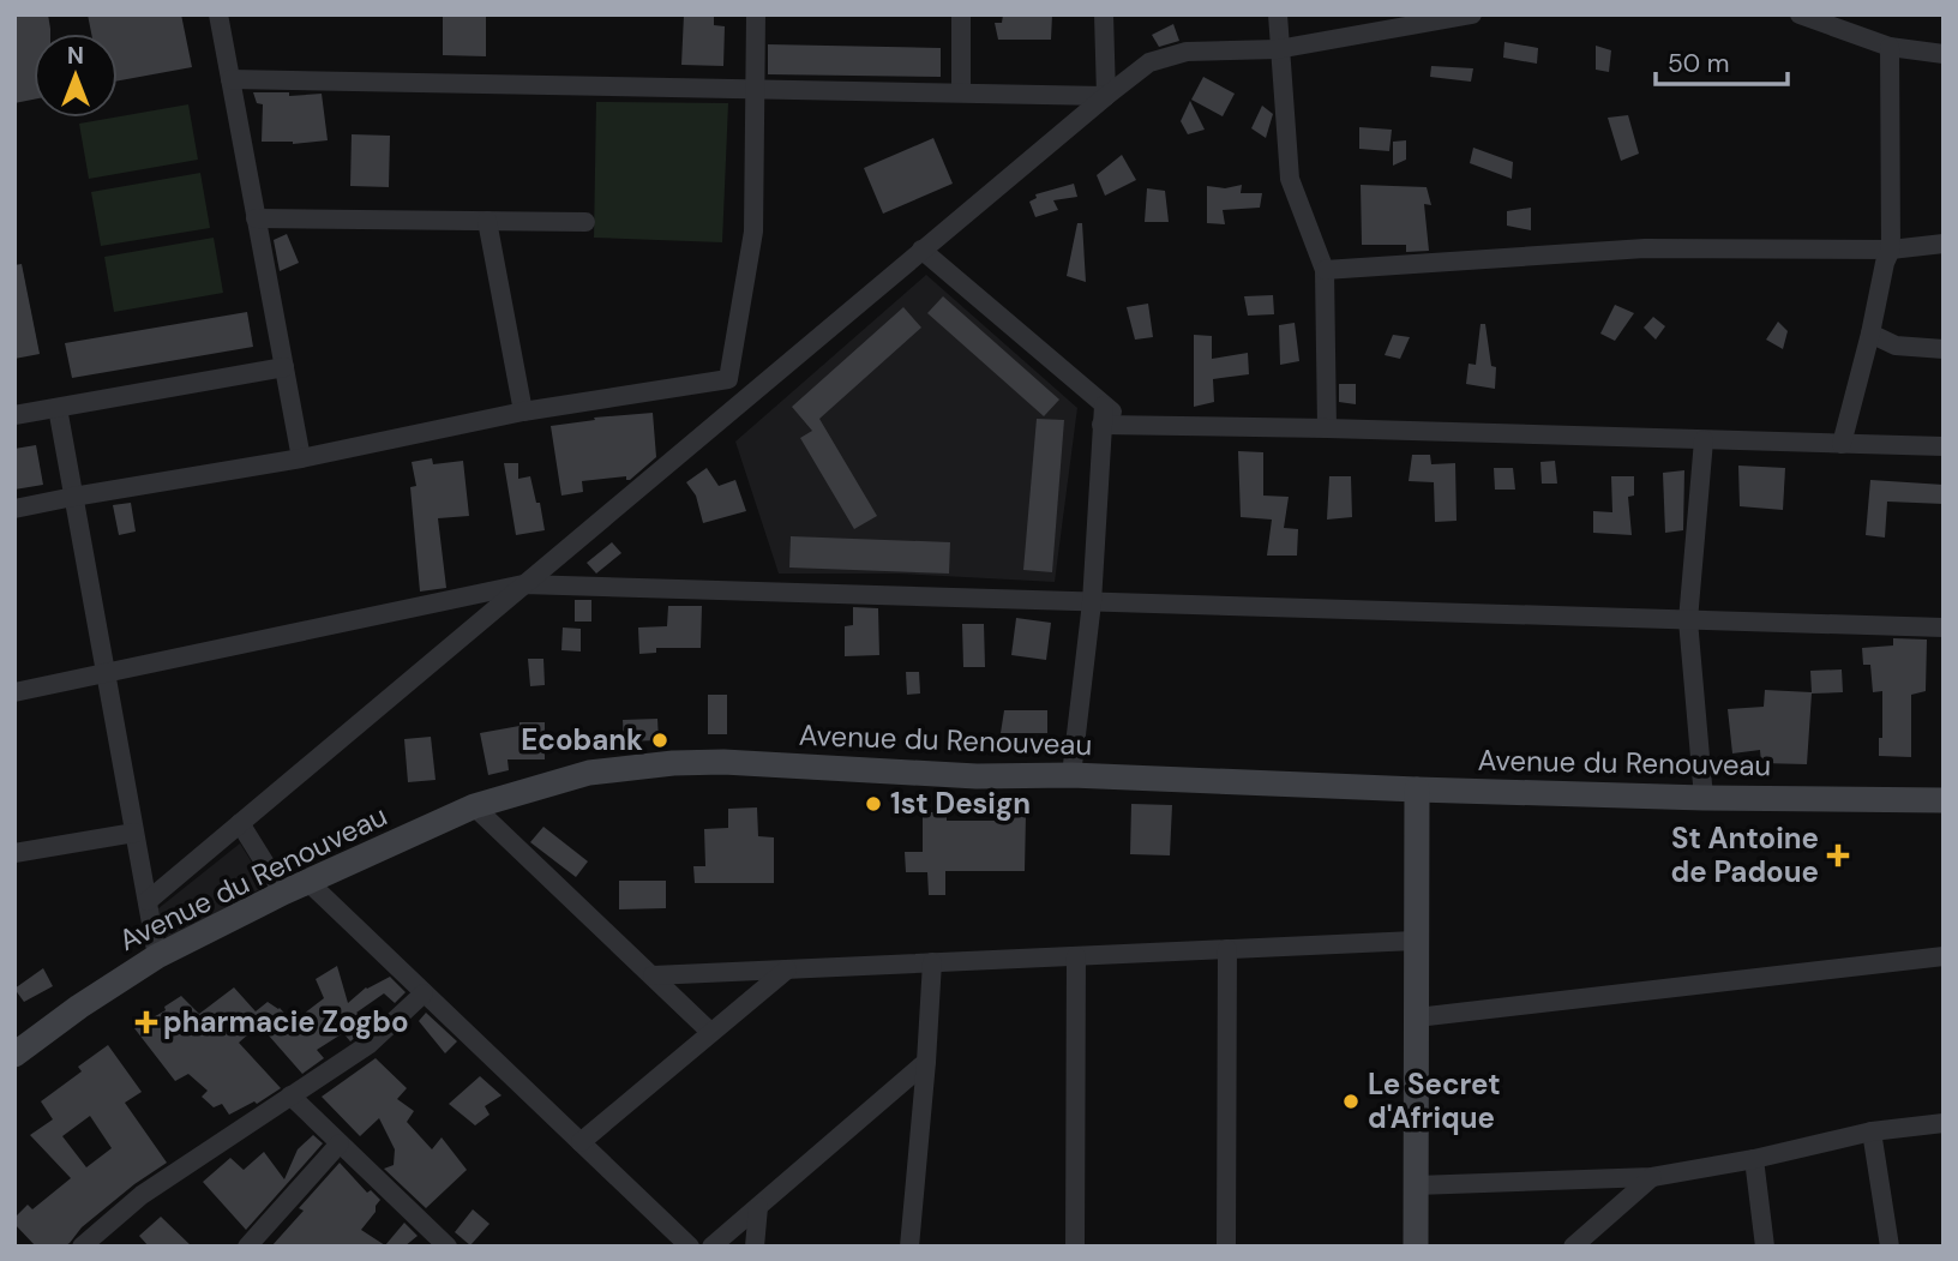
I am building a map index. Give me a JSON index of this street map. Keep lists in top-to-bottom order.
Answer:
{
  "streets": {
    "main road": ["Avenue du Renouveau"]
  },
  "places": {
    "other": ["Ecobank", "1st Design", "Le Secret d'Afrique"],
    "health": ["St Antoine de Padoue", "pharmacie Zogbo"]
  },
  "scale_bar": "50 m",
  "north": "top"
}
